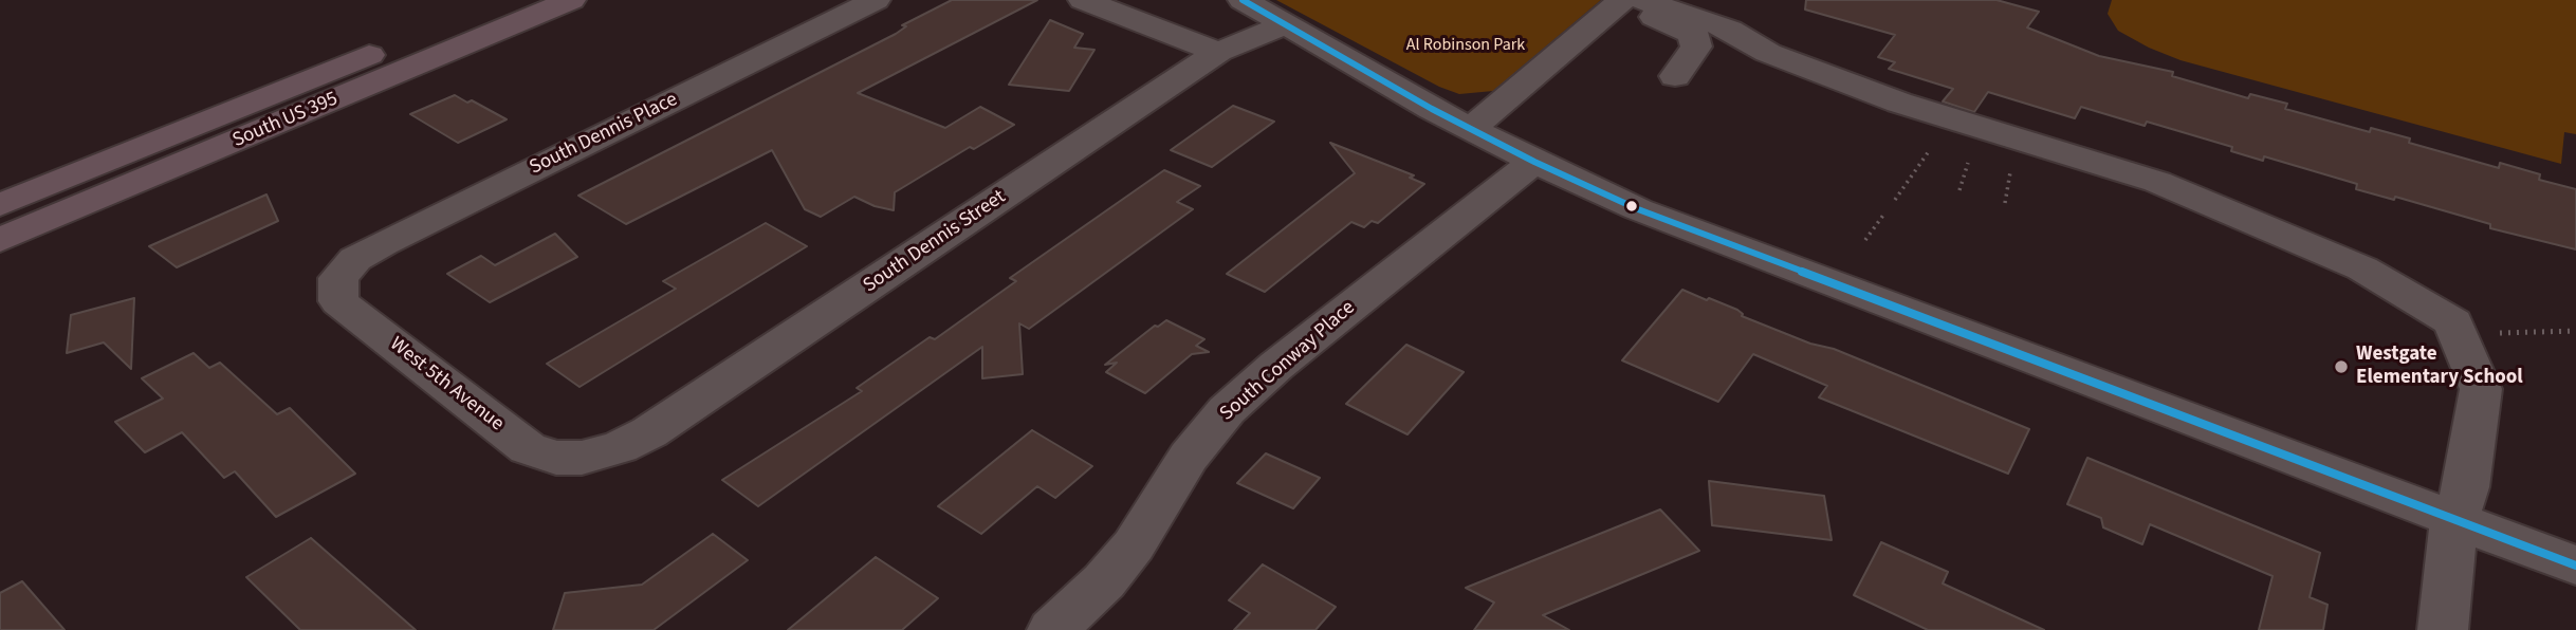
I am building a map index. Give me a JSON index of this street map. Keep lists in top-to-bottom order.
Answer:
{
  "streets": {
    "highway": ["South US 395"],
    "street": [
      "South Dennis Place",
      "South Dennis Street",
      "South Conway Place",
      "West 5th Avenue"
    ]
  },
  "crossings": [
    ["South Dennis Place", "West 5th Avenue"],
    ["South Dennis Street", "West 5th Avenue"]
  ],
  "parks": ["Al Robinson Park"],
  "places": ["Westgate Elementary School"]
}
